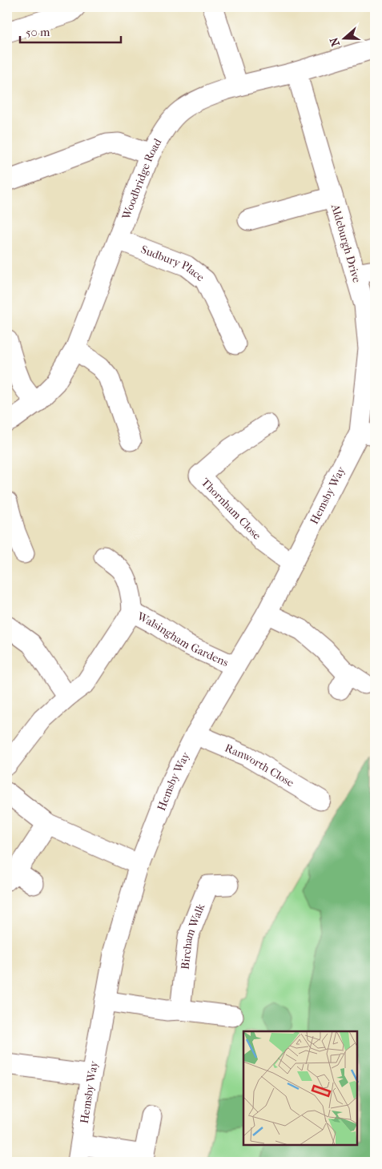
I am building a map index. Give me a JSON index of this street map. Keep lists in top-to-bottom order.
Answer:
{
  "streets": {
    "street": [
      "Woodbridge Road",
      "Aldeburgh Drive",
      "Sudbury Place",
      "Hemsby Way",
      "Thornham Close",
      "Walsingham Gardens",
      "Ranworth Close",
      "Bircham Walk"
    ]
  },
  "crossings": [
    ["Woodbridge Road", "Aldeburgh Drive"],
    ["Woodbridge Road", "Sudbury Place"],
    ["Aldeburgh Drive", "Hemsby Way"],
    ["Hemsby Way", "Thornham Close"],
    ["Hemsby Way", "Walsingham Gardens"],
    ["Hemsby Way", "Ranworth Close"]
  ],
  "scale_bar": "50 m",
  "north": "left"
}
